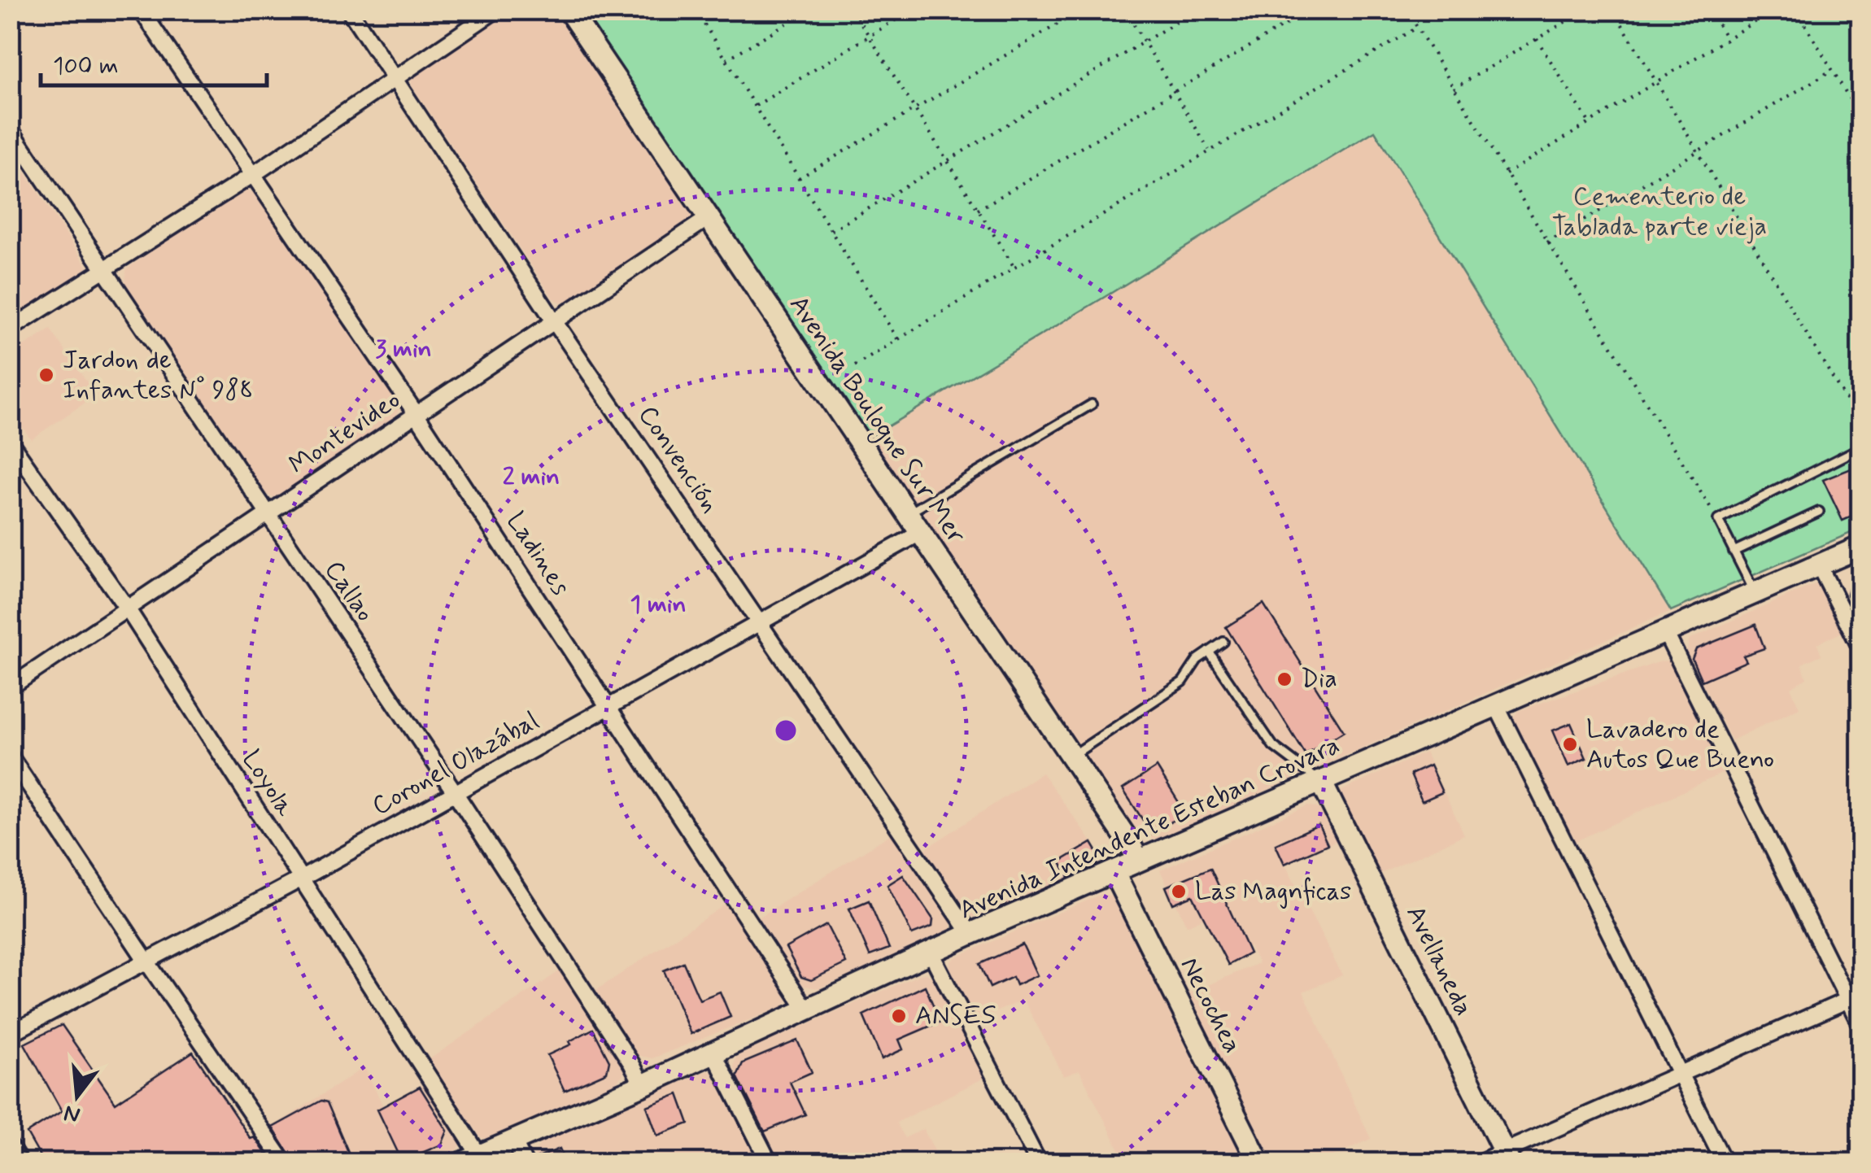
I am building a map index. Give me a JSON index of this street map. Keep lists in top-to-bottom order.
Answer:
{
  "streets": {
    "main road": [
      "Avenida Boulogne Sur Mer",
      "Avenida Intendente Esteban Crovara",
      "Avellaneda",
      "Necochea"
    ],
    "street": [
      "Montevideo",
      "Convención",
      "Ladines",
      "Callao",
      "Coronel Olazábal",
      "Loyola"
    ]
  },
  "crossings": [
    ["Avenida Boulogne Sur Mer", "Montevideo"],
    ["Avenida Boulogne Sur Mer", "Coronel Olazábal"],
    ["Avenida Boulogne Sur Mer", "Avenida Intendente Esteban Crovara"],
    ["Montevideo", "Convención"],
    ["Montevideo", "Ladines"],
    ["Montevideo", "Callao"],
    ["Montevideo", "Loyola"],
    ["Convención", "Coronel Olazábal"],
    ["Convención", "Avenida Intendente Esteban Crovara"],
    ["Ladines", "Coronel Olazábal"],
    ["Ladines", "Avenida Intendente Esteban Crovara"],
    ["Callao", "Coronel Olazábal"],
    ["Callao", "Avenida Intendente Esteban Crovara"],
    ["Coronel Olazábal", "Loyola"],
    ["Loyola", "Avenida Intendente Esteban Crovara"],
    ["Avenida Intendente Esteban Crovara", "Avellaneda"],
    ["Avenida Intendente Esteban Crovara", "Necochea"]
  ],
  "parks": ["Cementerio de Tablada parte vieja"],
  "places": [
    "Jardon de Infantes N° 988",
    "Dia",
    "Lavadero de Autos Que Bueno",
    "Las Magnficas",
    "ANSES"
  ],
  "scale_bar": "100 m",
  "north": "bottom",
  "rings": ["3 min", "2 min", "1 min"]
}
